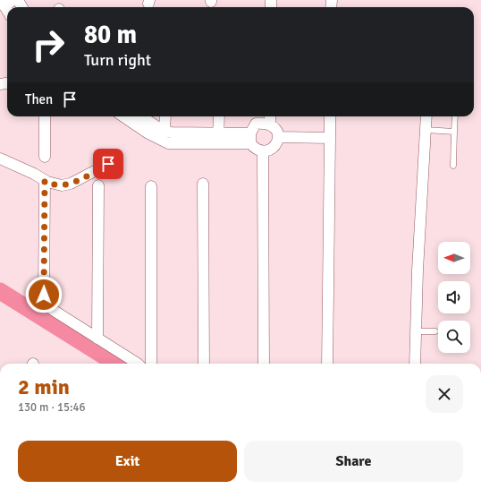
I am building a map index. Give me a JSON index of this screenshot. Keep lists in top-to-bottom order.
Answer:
{
  "north": "left",
  "page": {
    "turn": ["80 m", "Turn right"],
    "then": "Then",
    "heading": ["2 min", "130 m · 15:46"],
    "buttons": ["Exit", "Share"]
  }
}
